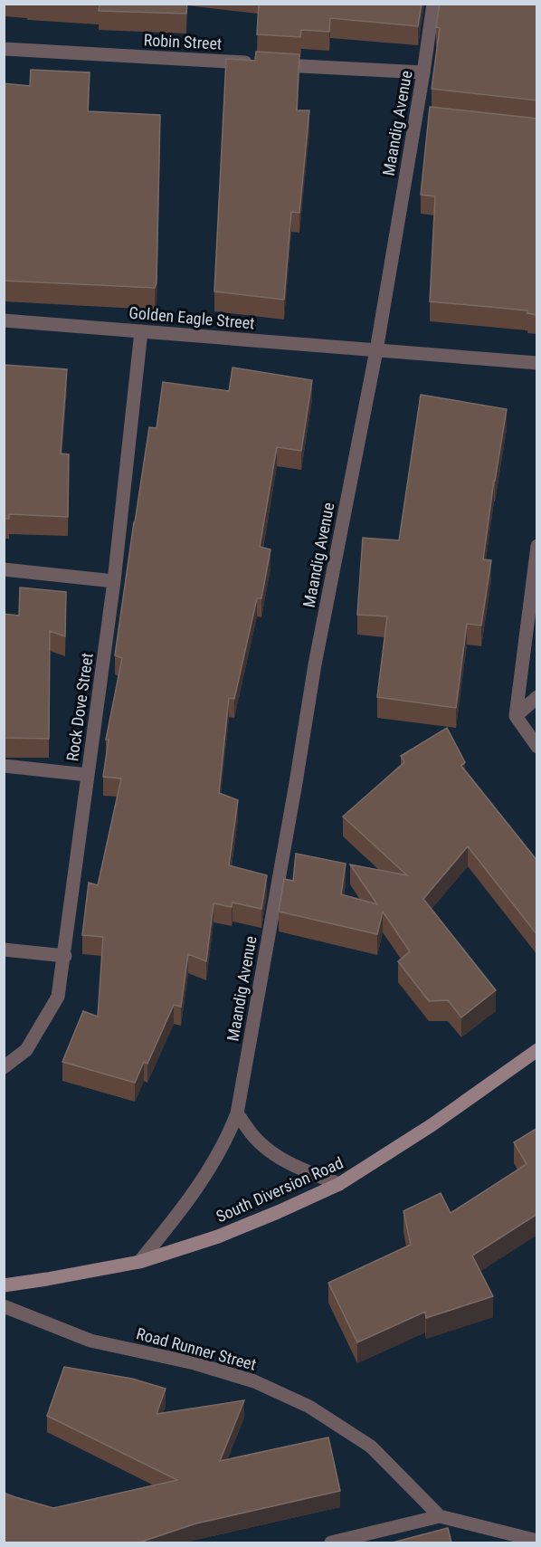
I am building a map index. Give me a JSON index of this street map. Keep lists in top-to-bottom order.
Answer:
{
  "streets": {
    "main road": ["South Diversion Road"],
    "street": [
      "Robin Street",
      "Maandig Avenue",
      "Golden Eagle Street",
      "Rock Dove Street",
      "Road Runner Street"
    ]
  },
  "crossings": [
    ["Robin Street", "Maandig Avenue"],
    ["Maandig Avenue", "Golden Eagle Street"],
    ["Maandig Avenue", "South Diversion Road"],
    ["Golden Eagle Street", "Rock Dove Street"]
  ]
}
